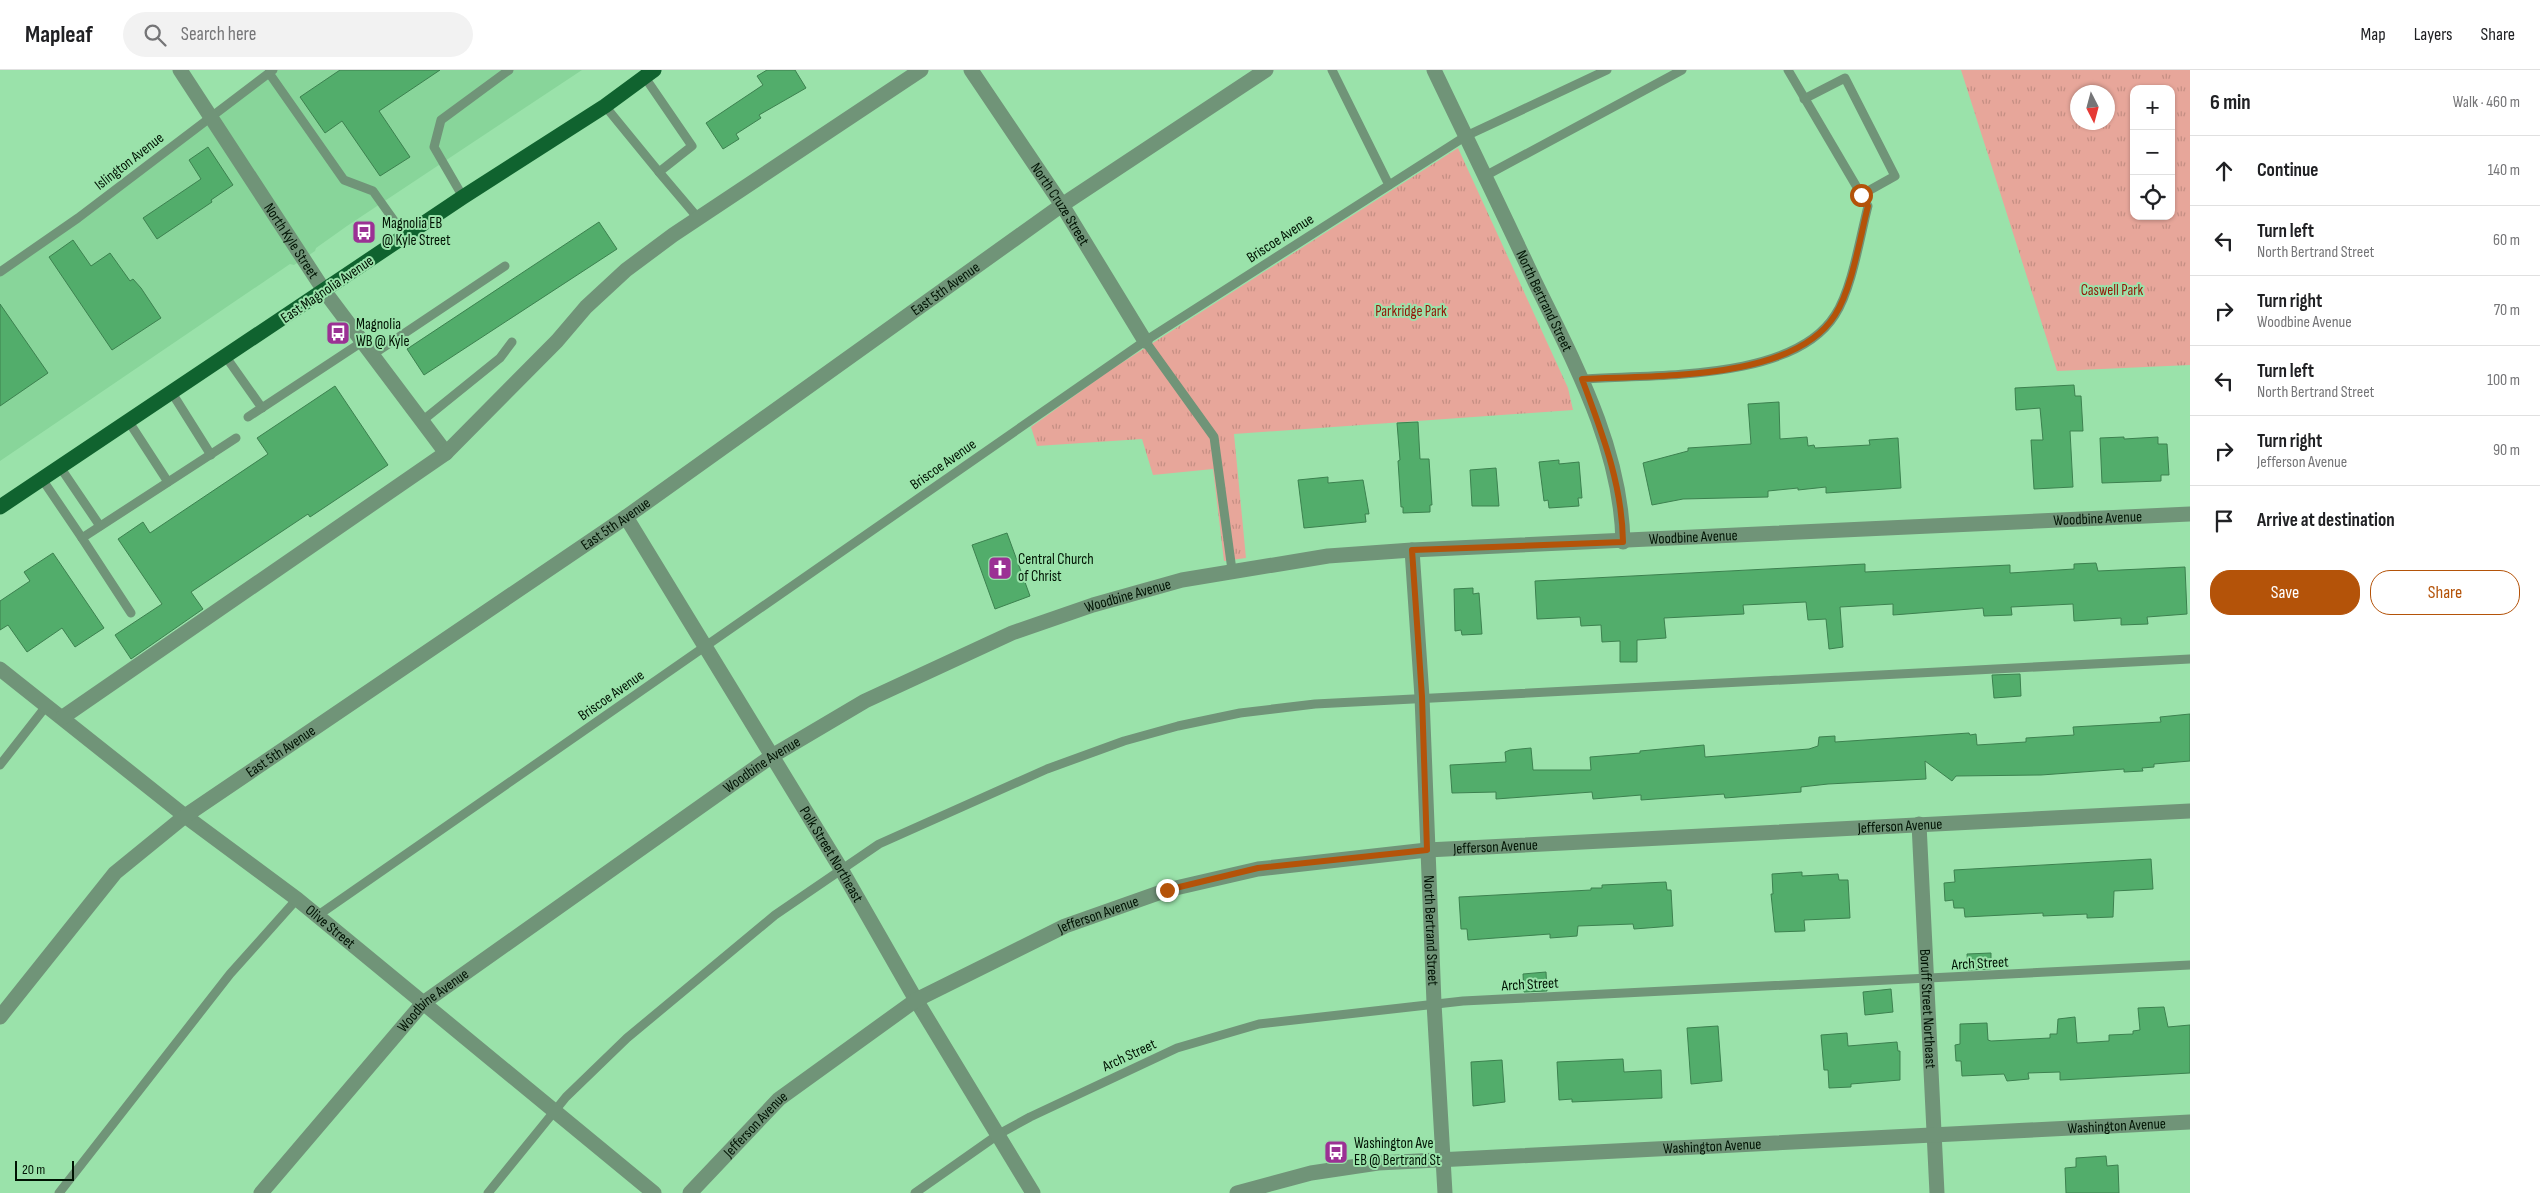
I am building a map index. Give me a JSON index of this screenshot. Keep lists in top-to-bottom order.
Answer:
{
  "streets": {
    "main road": ["East Magnolia Avenue"],
    "street": [
      "North Cruze Street",
      "North Kyle Street",
      "East 5th Avenue",
      "North Bertrand Street",
      "Woodbine Avenue",
      "Jefferson Avenue",
      "Polk Street Northeast",
      "Olive Street",
      "Boruff Street Northeast",
      "Washington Avenue"
    ],
    "lane": ["Islington Avenue", "Briscoe Avenue", "Arch Street"]
  },
  "crossings": [
    ["Islington Avenue", "North Kyle Street"],
    ["North Cruze Street", "Briscoe Avenue"],
    ["North Cruze Street", "East 5th Avenue"],
    ["Briscoe Avenue", "North Bertrand Street"],
    ["Briscoe Avenue", "Polk Street Northeast"],
    ["Briscoe Avenue", "Olive Street"],
    ["North Kyle Street", "East Magnolia Avenue"],
    ["East 5th Avenue", "Polk Street Northeast"],
    ["East 5th Avenue", "Olive Street"],
    ["North Bertrand Street", "Woodbine Avenue"],
    ["North Bertrand Street", "Jefferson Avenue"],
    ["North Bertrand Street", "Arch Street"],
    ["North Bertrand Street", "Washington Avenue"],
    ["Woodbine Avenue", "Polk Street Northeast"],
    ["Woodbine Avenue", "Olive Street"],
    ["Jefferson Avenue", "Polk Street Northeast"],
    ["Jefferson Avenue", "Boruff Street Northeast"],
    ["Polk Street Northeast", "Arch Street"],
    ["Arch Street", "Boruff Street Northeast"],
    ["Boruff Street Northeast", "Washington Avenue"]
  ],
  "parks": ["Caswell Park", "Parkridge Park"],
  "places": {
    "bus stop": ["Magnolia EB @ Kyle Street", "Magnolia WB @ Kyle", "Washington Ave EB @ Bertrand St"],
    "church": ["Central Church of Christ"]
  },
  "scale_bar": "20 m",
  "north": "bottom",
  "page": {
    "header": "Mapleaf",
    "search": "Search here",
    "nav": ["Map", "Layers", "Share"],
    "heading": ["6 min", "Walk · 460 m"],
    "map_buttons": ["+", "−"],
    "list": [
      ["Continue", "140 m"],
      ["Turn left", "North Bertrand Street", "60 m"],
      ["Turn right", "Woodbine Avenue", "70 m"],
      ["Turn left", "North Bertrand Street", "100 m"],
      ["Turn right", "Jefferson Avenue", "90 m"],
      "Arrive at destination"
    ],
    "buttons": ["Save", "Share"],
    "scale": "20 m"
  }
}
